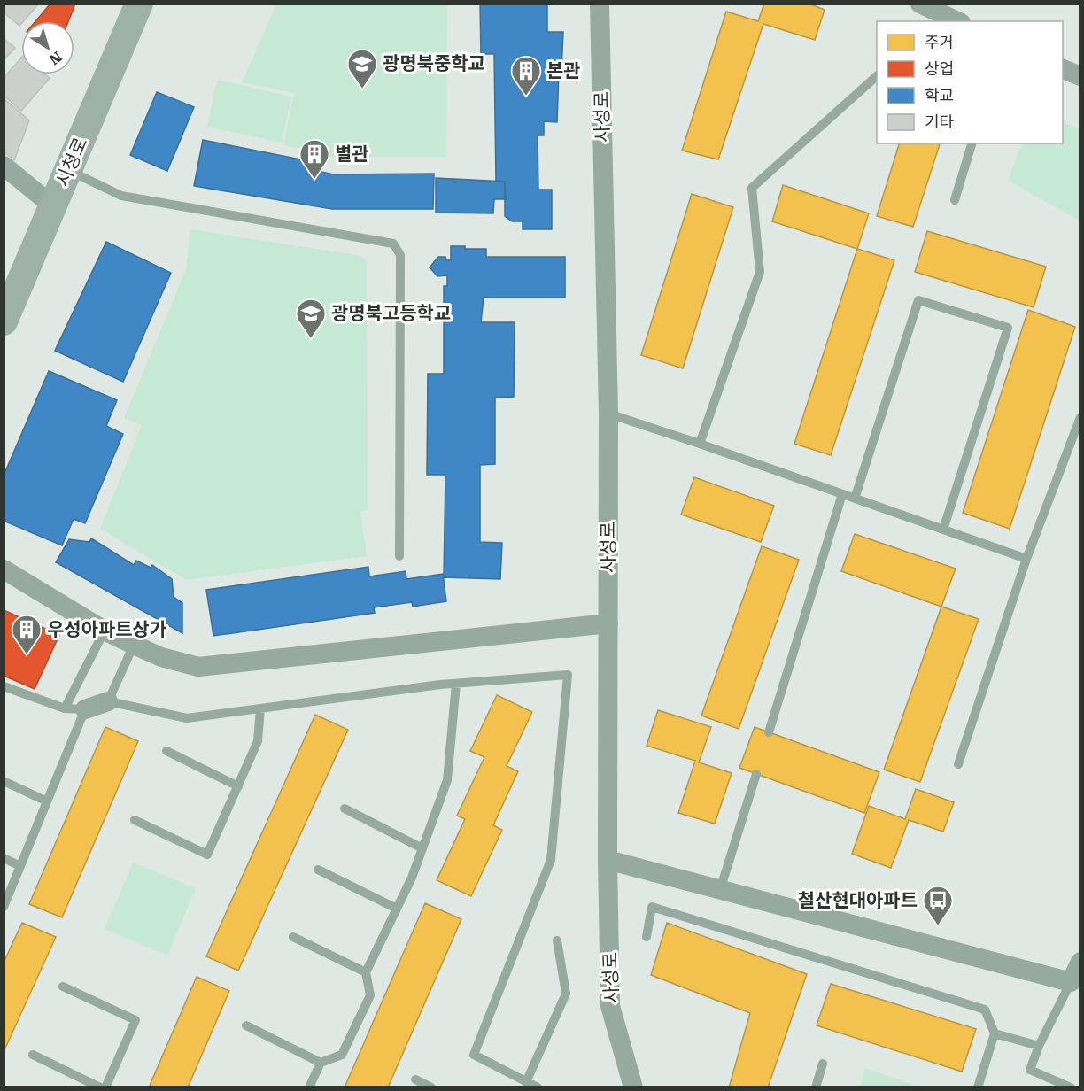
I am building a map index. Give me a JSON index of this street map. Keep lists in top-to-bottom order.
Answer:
{
  "streets": {
    "main road": ["시청로"],
    "street": ["사성로"]
  },
  "places": {
    "school or university": ["광명북중학교", "광명북고등학교"],
    "building": ["본관", "별관", "우성아파트상가"],
    "bus stop": ["철산현대아파트"]
  },
  "legend": [
    "주거",
    "상업",
    "학교",
    "기타"
  ],
  "north": "bottom right"
}
